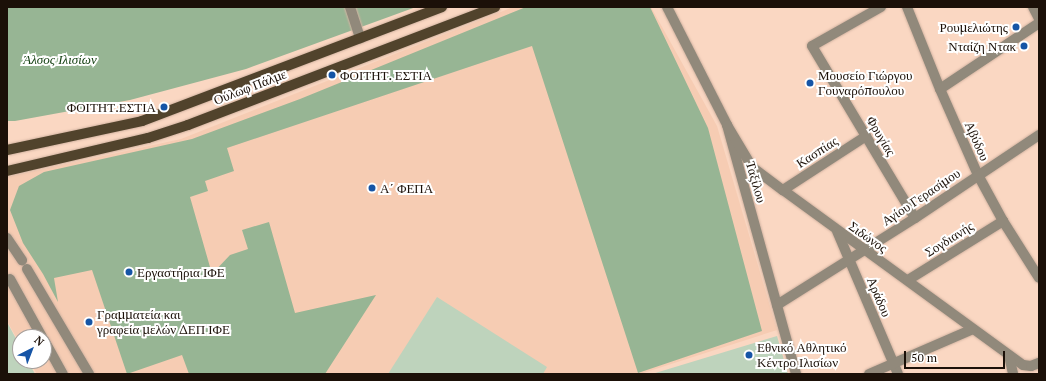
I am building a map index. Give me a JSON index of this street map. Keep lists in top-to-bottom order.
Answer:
{
  "streets": {
    "main road": ["Ούλωφ Πάλμε"],
    "street": [
      "Φρυγίας",
      "Αβύδου",
      "Κασπίας",
      "Ταξίλου",
      "Αγίου Γερασίμου",
      "Σιδώνος",
      "Σογδιανής",
      "Αράδου"
    ]
  },
  "crossings": [
    ["Φρυγίας", "Κασπίας"],
    ["Φρυγίας", "Αγίου Γερασίμου"],
    ["Αβύδου", "Αγίου Γερασίμου"],
    ["Αβύδου", "Σογδιανής"],
    ["Κασπίας", "Σιδώνος"],
    ["Ταξίλου", "Αγίου Γερασίμου"],
    ["Ταξίλου", "Σιδώνος"],
    ["Αγίου Γερασίμου", "Σιδώνος"],
    ["Αγίου Γερασίμου", "Αράδου"],
    ["Σιδώνος", "Σογδιανής"],
    ["Σιδώνος", "Αράδου"]
  ],
  "parks": ["Άλσος Ιλισίων"],
  "places": [
    "Ρουμελιώτης",
    "Νταίζη Ντακ",
    "ΦΟΙΤΗΤ. ΕΣΤΙΑ",
    "Μουσείο Γιώργου Γουναρόπουλου",
    "ΦΟΙΤΗΤ.ΕΣΤΙΑ",
    "Α΄ ΦΕΠΑ",
    "Εργαστήρια ΙΦΕ",
    "Γραμματεία και γραφεία μελών ΔΕΠ ΙΦΕ",
    "Εθνικό Αθλητικό Κέντρο Ιλισίων"
  ],
  "scale_bar": "50 m",
  "north": "top right"
}
